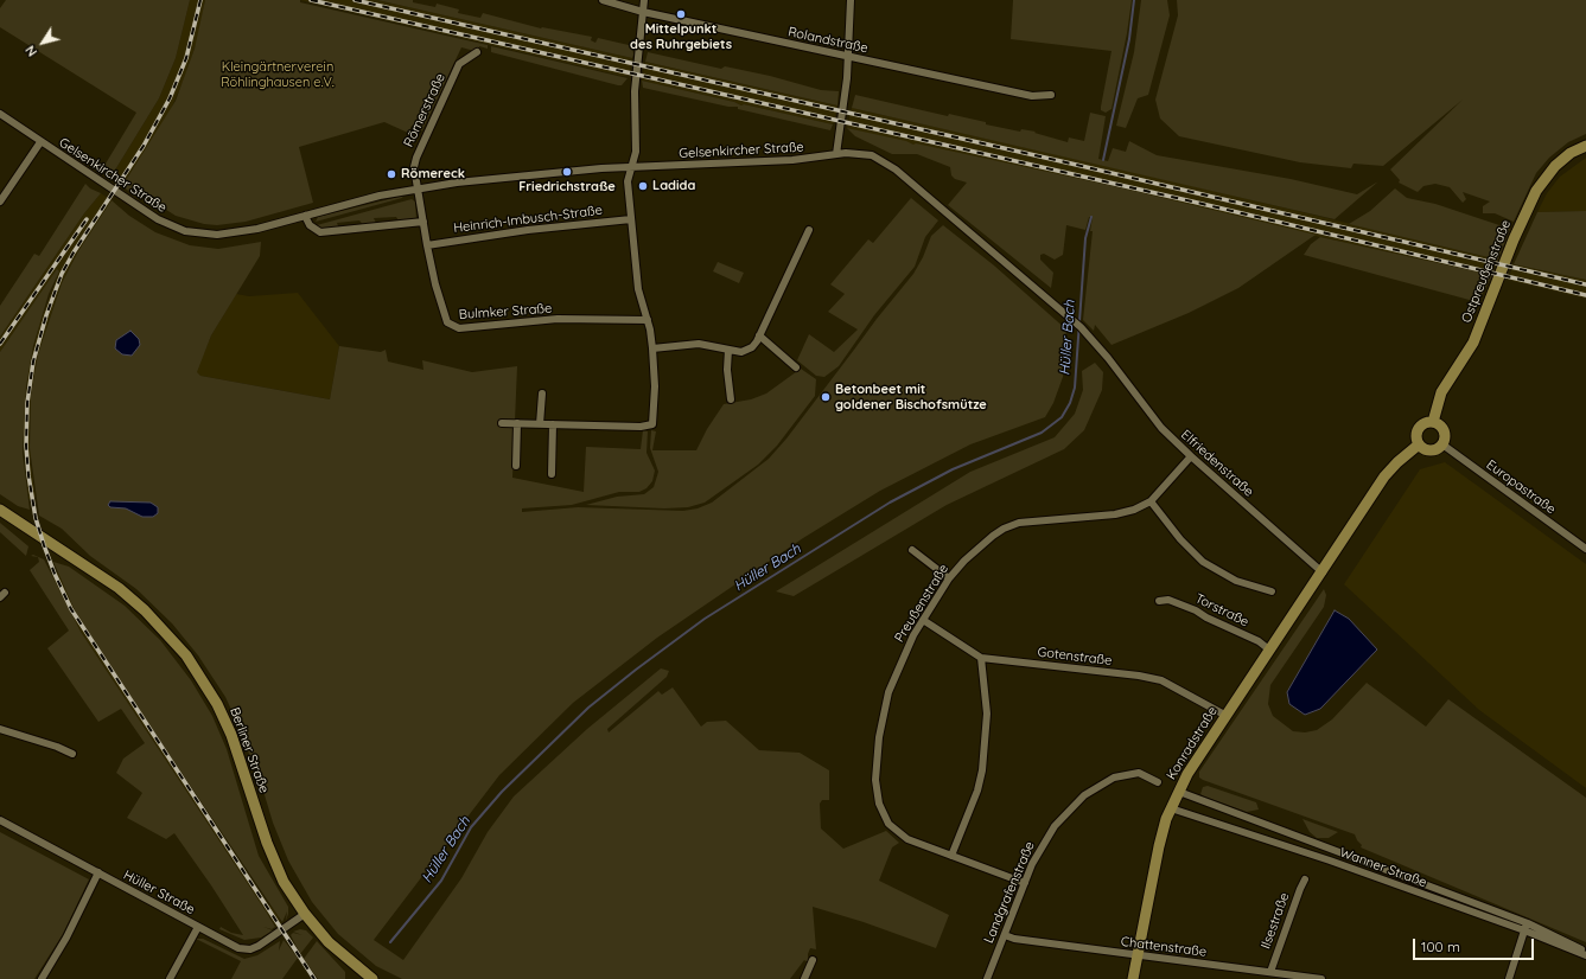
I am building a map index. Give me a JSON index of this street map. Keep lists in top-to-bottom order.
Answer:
{
  "streets": {
    "street": [
      "Rolandstraße",
      "Römerstraße",
      "Gelsenkircher Straße",
      "Heinrich-Imbusch-Straße",
      "Ostpreußenstraße",
      "Bulmker Straße",
      "Elfriedenstraße",
      "Europastraße",
      "Preußenstraße",
      "Torstraße",
      "Gotenstraße",
      "Konradstraße",
      "Berliner Straße",
      "Wanner Straße",
      "Hüller Straße",
      "Landgrafenstraße",
      "Ilsestraße",
      "Chattenstraße"
    ]
  },
  "crossings": [
    ["Römerstraße", "Gelsenkircher Straße"],
    ["Römerstraße", "Bulmker Straße"],
    ["Gelsenkircher Straße", "Bulmker Straße"],
    ["Gelsenkircher Straße", "Elfriedenstraße"],
    ["Heinrich-Imbusch-Straße", "Bulmker Straße"],
    ["Ostpreußenstraße", "Europastraße"],
    ["Elfriedenstraße", "Preußenstraße"],
    ["Elfriedenstraße", "Konradstraße"],
    ["Preußenstraße", "Gotenstraße"],
    ["Preußenstraße", "Landgrafenstraße"],
    ["Torstraße", "Konradstraße"],
    ["Gotenstraße", "Konradstraße"],
    ["Konradstraße", "Wanner Straße"],
    ["Konradstraße", "Chattenstraße"],
    ["Berliner Straße", "Hüller Straße"],
    ["Landgrafenstraße", "Chattenstraße"],
    ["Ilsestraße", "Chattenstraße"]
  ],
  "water": ["Hüller Bach"],
  "parks": ["Kleingärtnerverein Röhlinghausen e.V."],
  "places": [
    "Mittelpunkt des Ruhrgebiets",
    "Friedrichstraße",
    "Römereck",
    "Ladida",
    "Betonbeet mit goldener Bischofsmütze"
  ],
  "scale_bar": "100 m",
  "north": "bottom left"
}
